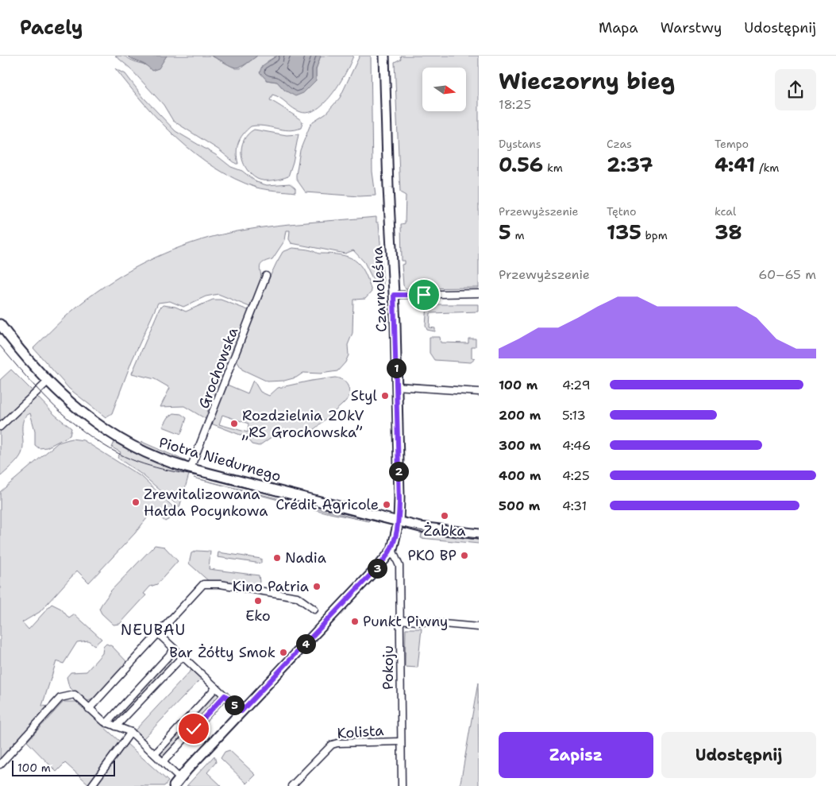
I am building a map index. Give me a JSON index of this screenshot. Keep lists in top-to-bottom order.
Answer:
{
  "streets": {
    "street": [
      "Czarnoleśna",
      "Grochowska",
      "Piotra Niedurnego",
      "Pokoju",
      "Kolista"
    ]
  },
  "crossings": [
    ["Czarnoleśna", "Piotra Niedurnego"],
    ["Czarnoleśna", "Pokoju"],
    ["Grochowska", "Piotra Niedurnego"],
    ["Pokoju", "Kolista"]
  ],
  "districts": ["NEUBAU"],
  "places": [
    "Styl",
    "Rozdzielnia 20kV „RS Grochowska”",
    "Zrewitalizowana Hałda Pocynkowa",
    "Crédit Agricole",
    "Żabka",
    "PKO BP",
    "Nadia",
    "Kino Patria",
    "Eko",
    "Punkt Piwny",
    "Bar Żółty Smok"
  ],
  "scale_bar": "100 m",
  "north": "right",
  "page": {
    "header": "Pacely",
    "nav": ["Mapa", "Warstwy", "Udostępnij"],
    "heading": ["Wieczorny bieg", "18:25"],
    "stats": [
      ["Dystans", "0.56 km"],
      ["Czas", "2:37"],
      ["Tempo", "4:41 /km"],
      ["Przewyższenie", "5 m"],
      ["Tętno", "135 bpm"],
      ["kcal", "38"]
    ],
    "chart": ["Przewyższenie", "60–65 m"],
    "pins": [
      "1",
      "2",
      "3",
      "4",
      "5"
    ],
    "list": [
      {
        "name": "100 m",
        "note": "4:29"
      },
      {
        "name": "200 m",
        "note": "5:13"
      },
      {
        "name": "300 m",
        "note": "4:46"
      },
      {
        "name": "400 m",
        "note": "4:25"
      },
      {
        "name": "500 m",
        "note": "4:31"
      }
    ],
    "buttons": ["Zapisz", "Udostępnij"],
    "scale": "100 m"
  }
}
